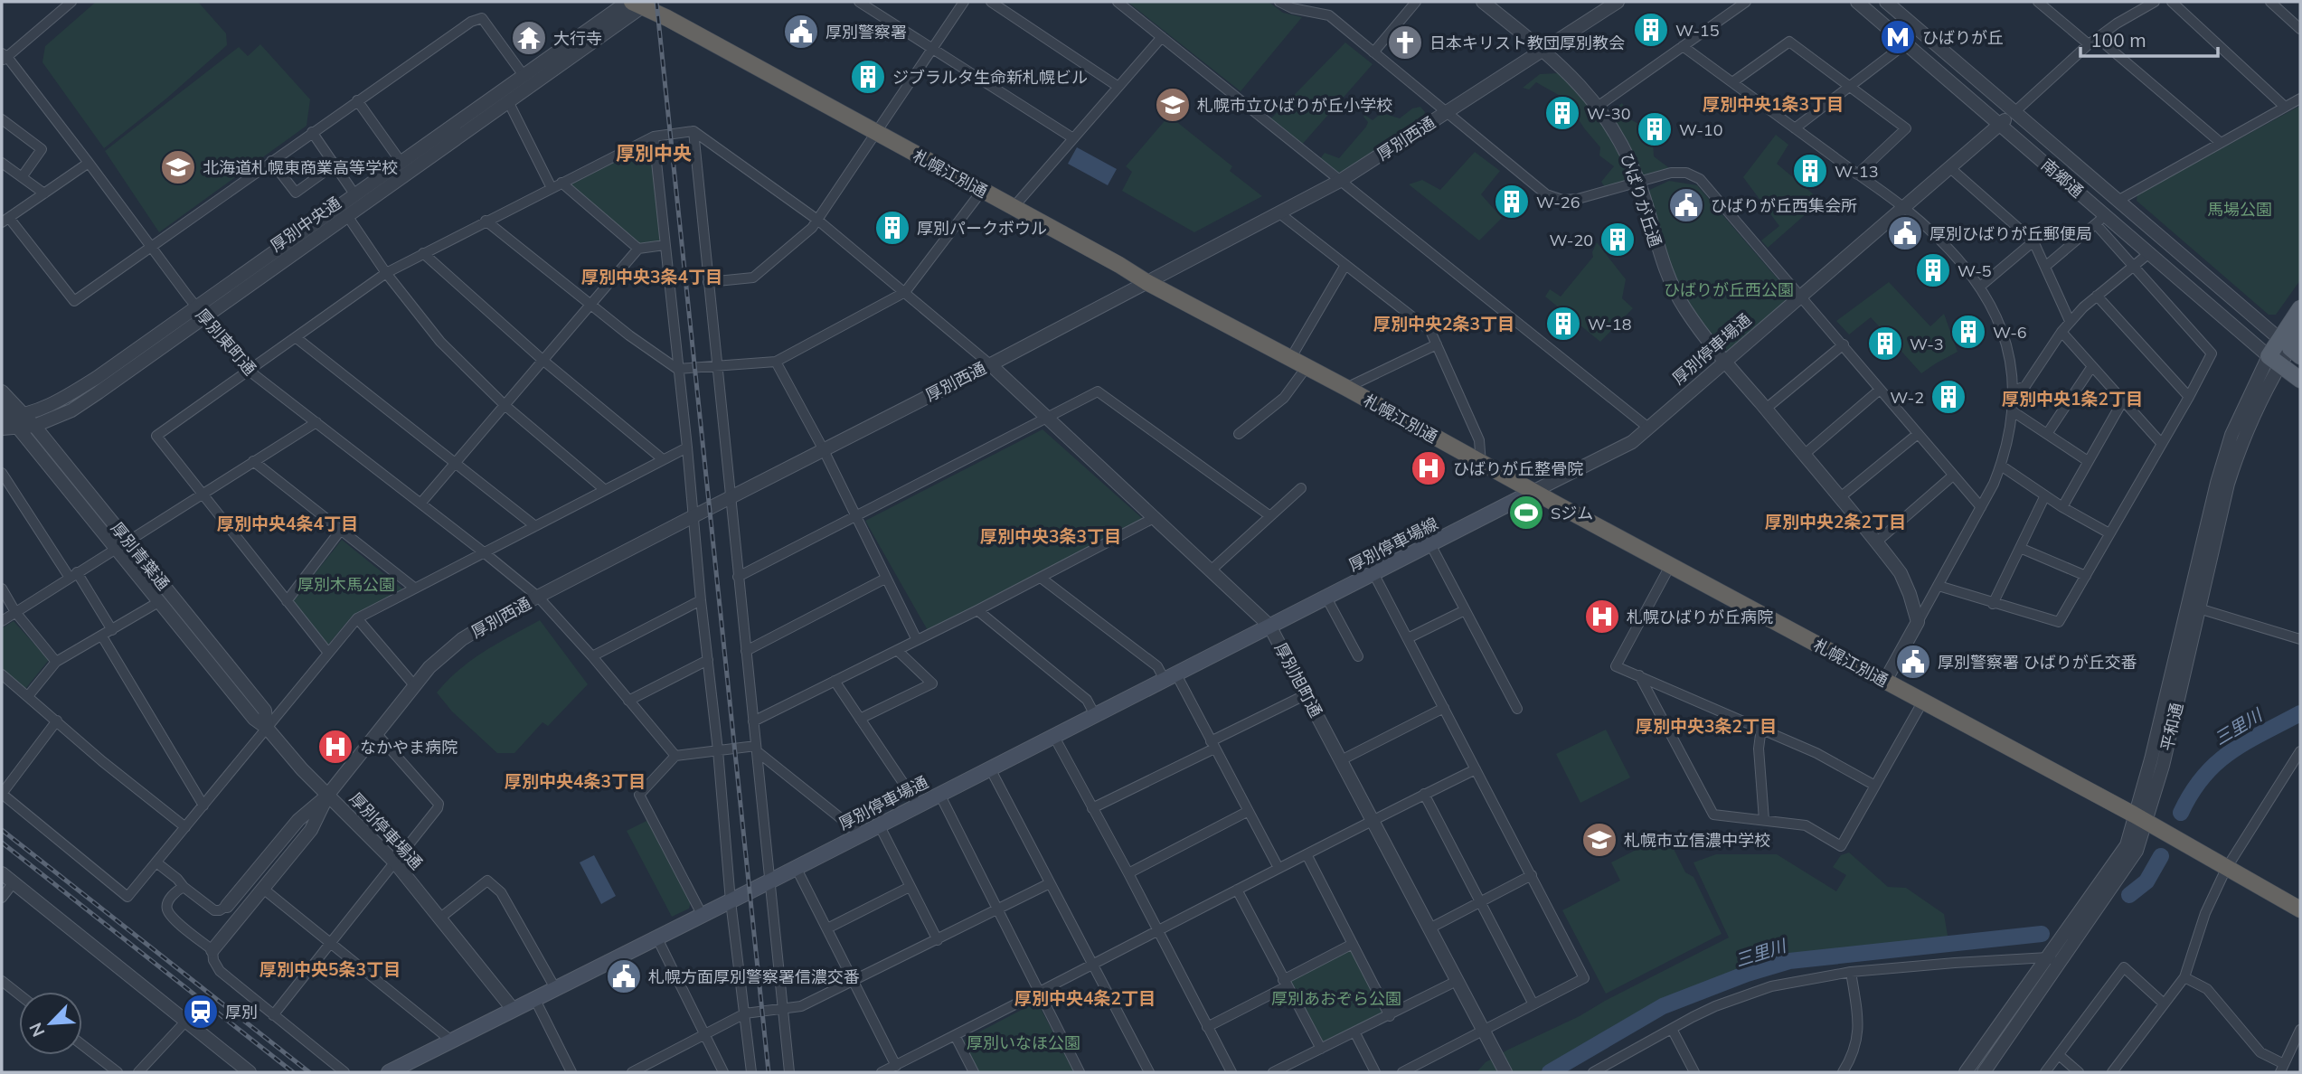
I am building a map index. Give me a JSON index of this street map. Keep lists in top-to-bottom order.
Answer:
{
  "streets": {
    "highway": ["札幌江別通"],
    "main road": ["厚別停車場通", "厚別停車場線"],
    "street": [
      "厚別西通",
      "南郷通",
      "ひばりが丘通",
      "厚別中央通",
      "厚別東町通",
      "厚別青葉通",
      "厚別旭町通",
      "平和通"
    ]
  },
  "crossings": [
    ["厚別西通", "札幌江別通"],
    ["厚別西通", "ひばりが丘通"],
    ["厚別西通", "厚別東町通"],
    ["厚別西通", "厚別停車場通"],
    ["厚別西通", "厚別青葉通"],
    ["厚別西通", "厚別旭町通"],
    ["札幌江別通", "厚別中央通"],
    ["札幌江別通", "厚別停車場通"],
    ["札幌江別通", "厚別停車場線"],
    ["札幌江別通", "平和通"],
    ["南郷通", "厚別停車場通"],
    ["南郷通", "平和通"],
    ["ひばりが丘通", "厚別停車場通"],
    ["厚別中央通", "厚別東町通"],
    ["厚別中央通", "厚別青葉通"],
    ["厚別停車場通", "厚別停車場線"],
    ["厚別停車場通", "厚別青葉通"],
    ["厚別停車場通", "厚別旭町通"],
    ["厚別停車場線", "厚別旭町通"]
  ],
  "districts": [
    "厚別中央1条3丁目",
    "厚別中央",
    "厚別中央3条4丁目",
    "厚別中央2条3丁目",
    "厚別中央1条2丁目",
    "厚別中央2条2丁目",
    "厚別中央4条4丁目",
    "厚別中央3条3丁目",
    "厚別中央3条2丁目",
    "厚別中央4条3丁目",
    "厚別中央5条3丁目",
    "厚別中央4条2丁目"
  ],
  "water": ["三里川"],
  "parks": [
    "馬場公園",
    "ひばりが丘西公園",
    "厚別木馬公園",
    "厚別あおぞら公園",
    "厚別いなほ公園"
  ],
  "places": {
    "building": [
      "W-15",
      "ジブラルタ生命新札幌ビル",
      "W-30",
      "W-10",
      "W-13",
      "W-26",
      "厚別パークボウル",
      "W-20",
      "W-5",
      "W-18",
      "W-6",
      "W-3",
      "W-2"
    ],
    "public building": [
      "厚別警察署",
      "ひばりが丘西集会所",
      "厚別ひばりが丘郵便局",
      "厚別警察署 ひばりが丘交番",
      "札幌方面厚別警察署信濃交番"
    ],
    "metro station": ["ひばりが丘"],
    "temple": ["大行寺"],
    "church": ["日本キリスト教団厚別教会"],
    "school or university": ["札幌市立ひばりが丘小学校", "北海道札幌東商業高等学校", "札幌市立信濃中学校"],
    "hospital": ["ひばりが丘整骨院", "札幌ひばりが丘病院", "なかやま病院"],
    "sports": ["Sジム"],
    "station": ["厚別"]
  },
  "scale_bar": "100 m",
  "north": "bottom left"
}
